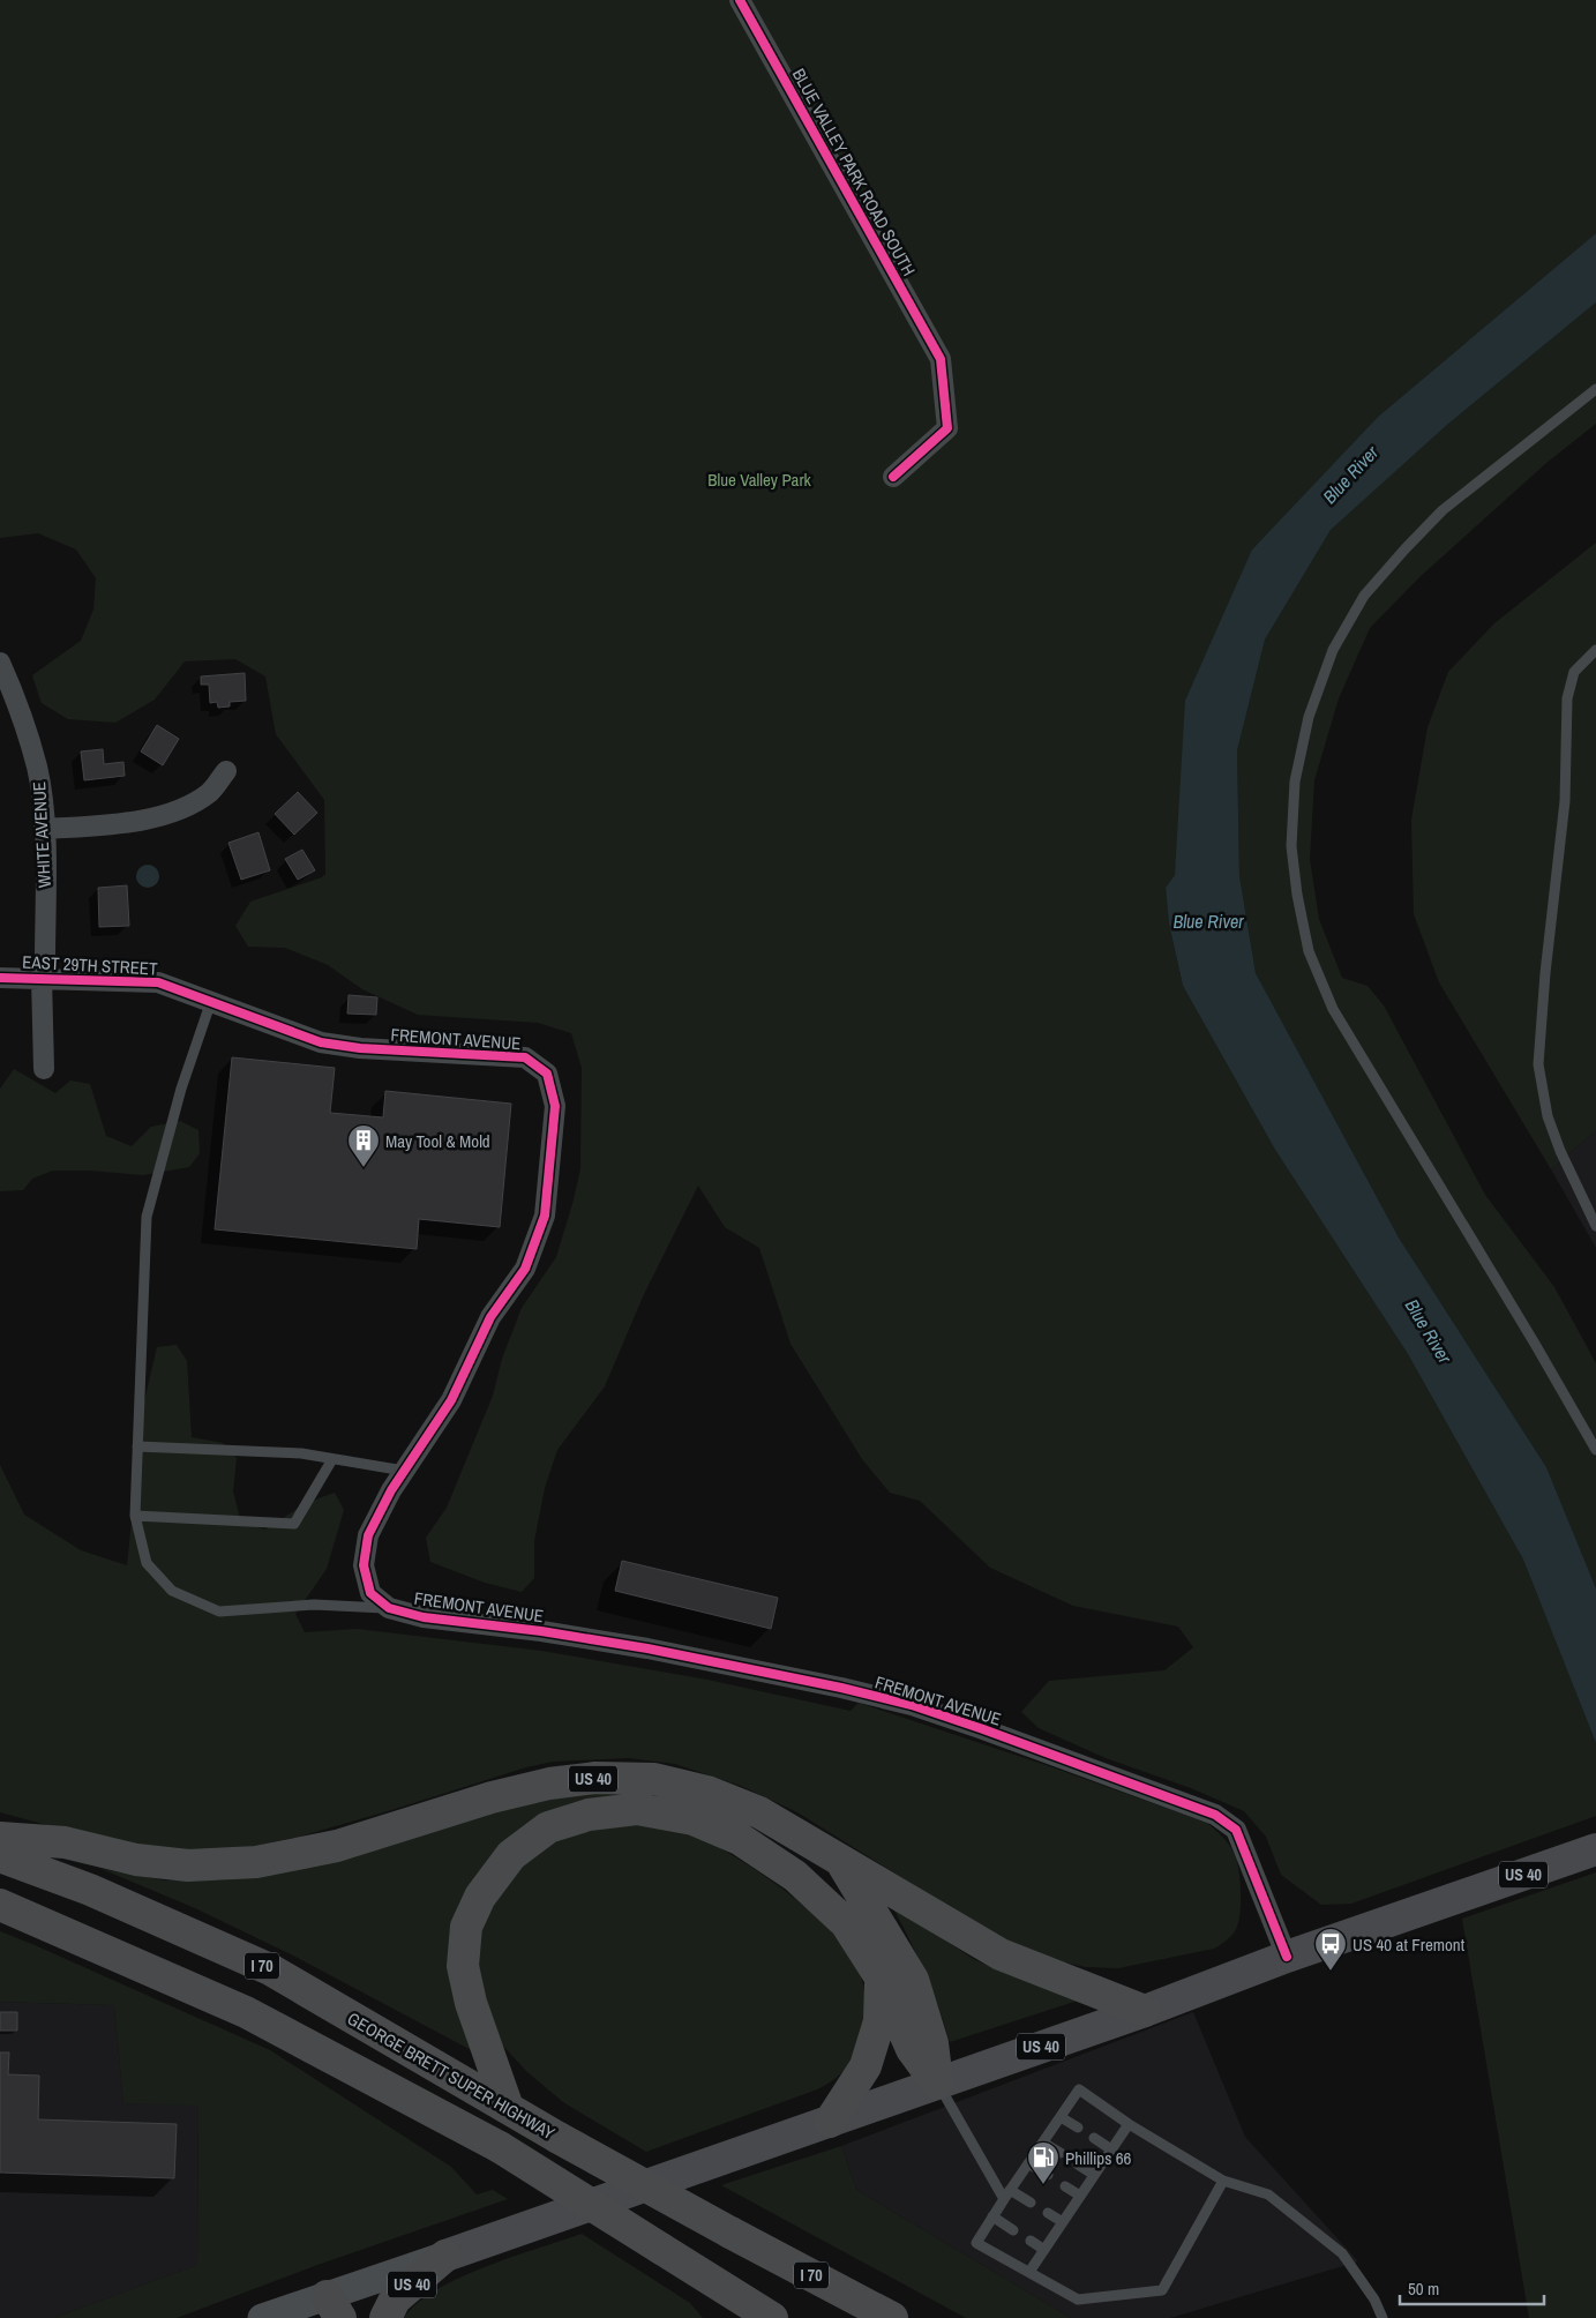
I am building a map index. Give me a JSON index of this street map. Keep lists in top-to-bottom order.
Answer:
{
  "streets": {
    "highway": ["US 40", "I 70", "GEORGE BRETT SUPER HIGHWAY"],
    "street": [
      "BLUE VALLEY PARK ROAD SOUTH",
      "WHITE AVENUE",
      "EAST 29TH STREET",
      "FREMONT AVENUE"
    ]
  },
  "crossings": [
    ["WHITE AVENUE", "EAST 29TH STREET"],
    ["EAST 29TH STREET", "FREMONT AVENUE"],
    ["FREMONT AVENUE", "US 40"]
  ],
  "water": ["Blue River"],
  "parks": ["Blue Valley Park"],
  "places": {
    "building": ["May Tool & Mold"],
    "bus stop": ["US 40 at Fremont"],
    "fuel station": ["Phillips 66"]
  },
  "scale_bar": "50 m"
}
